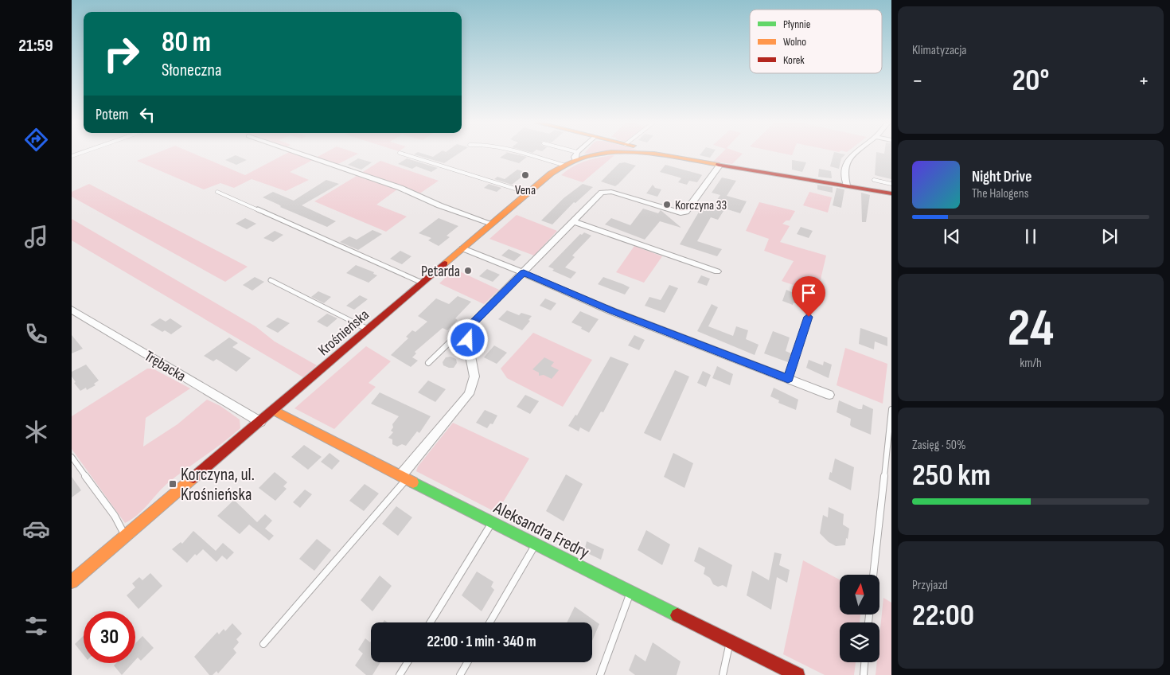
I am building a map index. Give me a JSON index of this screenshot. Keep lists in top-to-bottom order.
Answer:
{
  "streets": {
    "main road": ["Krośnieńska", "Aleksandra Fredry"],
    "street": ["Trębacka"]
  },
  "crossings": [
    ["Krośnieńska", "Trębacka"],
    ["Krośnieńska", "Aleksandra Fredry"]
  ],
  "places": {
    "other": ["Vena", "Korczyna 33", "Petarda"],
    "transit": ["Korczyna, ul. Krośnieńska"]
  },
  "legend": ["Płynnie", "Wolno", "Korek"],
  "north": "top",
  "page": {
    "tabs": "21:59",
    "tile": [
      "Klimatyzacja",
      ["24", "km/h"],
      ["Zasięg · 50%", "250 km"],
      ["Przyjazd", "22:00"]
    ],
    "turn": ["80 m", "Słoneczna"],
    "heat": ["−", "20°", "+"],
    "then": "Potem",
    "song": ["Night Drive", "The Halogens"],
    "limit": "30",
    "trip": "22:00 · 1 min · 340 m"
  }
}
